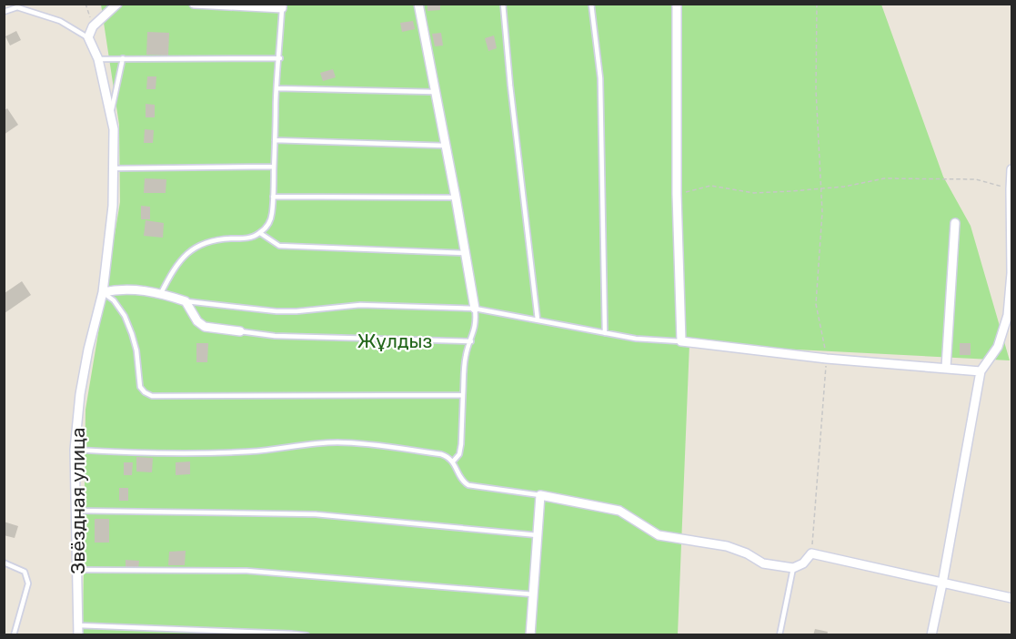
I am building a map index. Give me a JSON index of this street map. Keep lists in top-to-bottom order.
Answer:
{
  "streets": {
    "street": ["Звёздная улица"]
  },
  "parks": ["Жұлдыз"]
}
